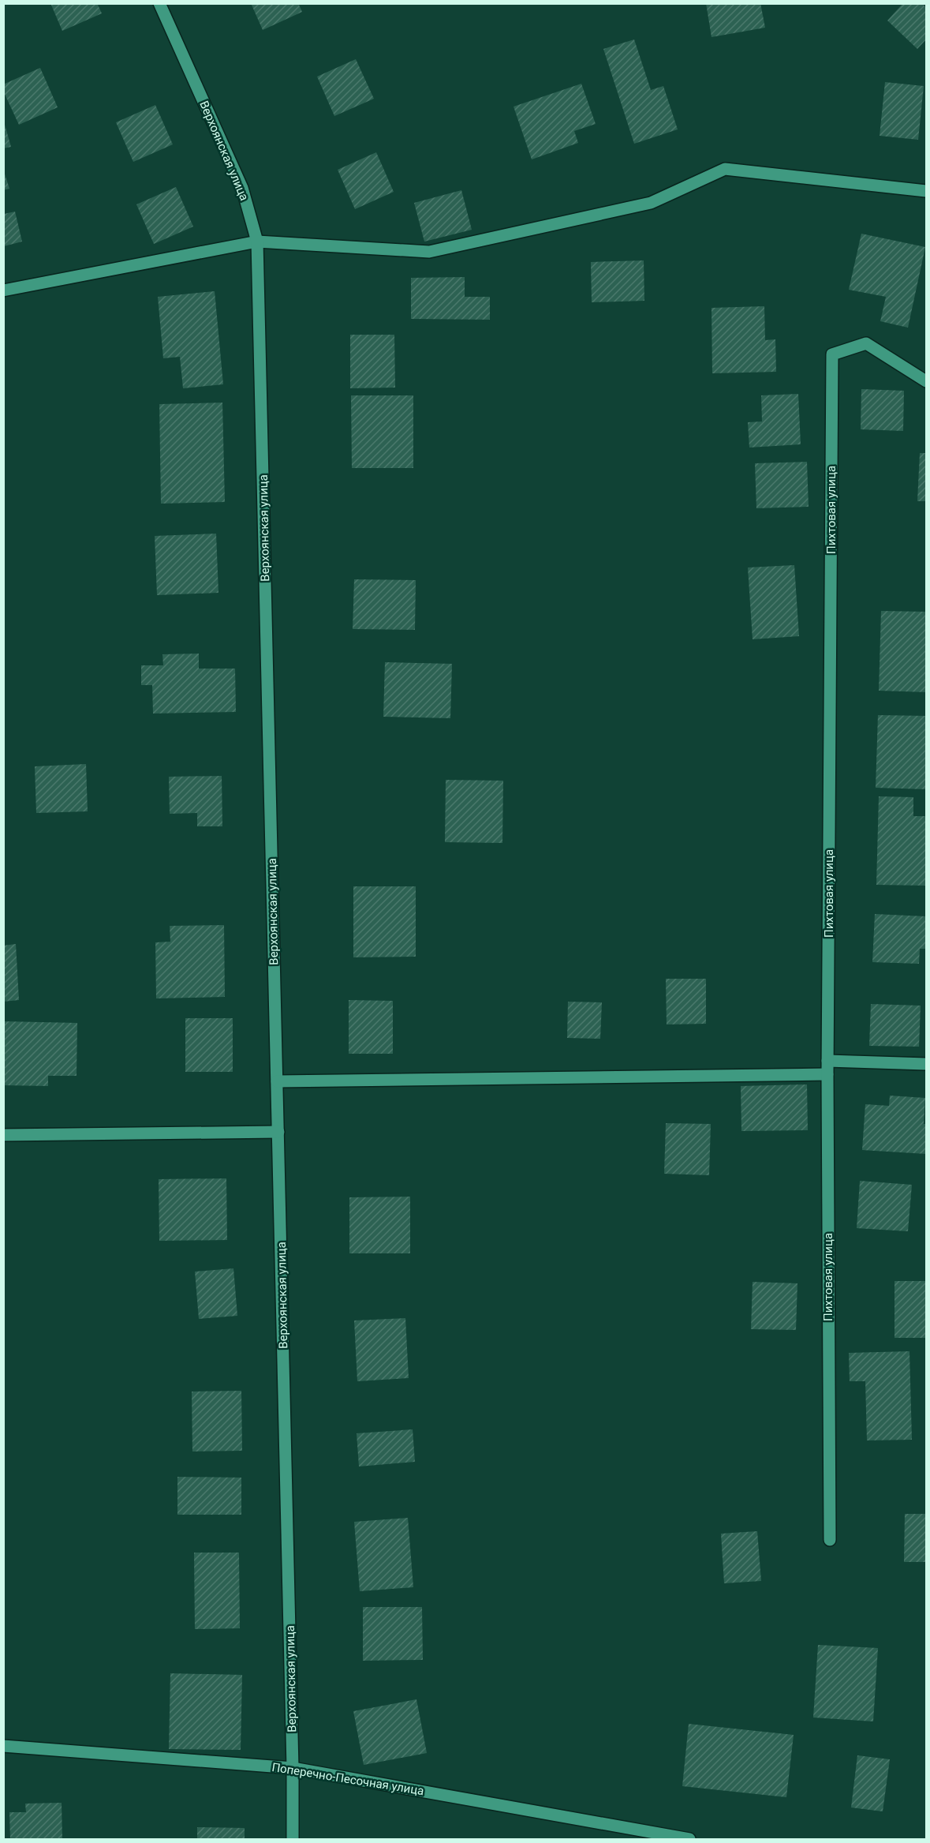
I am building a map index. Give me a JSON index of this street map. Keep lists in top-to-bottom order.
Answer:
{
  "streets": {
    "street": ["Верхоянская улица", "Пихтовая улица", "Поперечно-Песочная улица"]
  },
  "crossings": [
    ["Верхоянская улица", "Поперечно-Песочная улица"]
  ]
}
